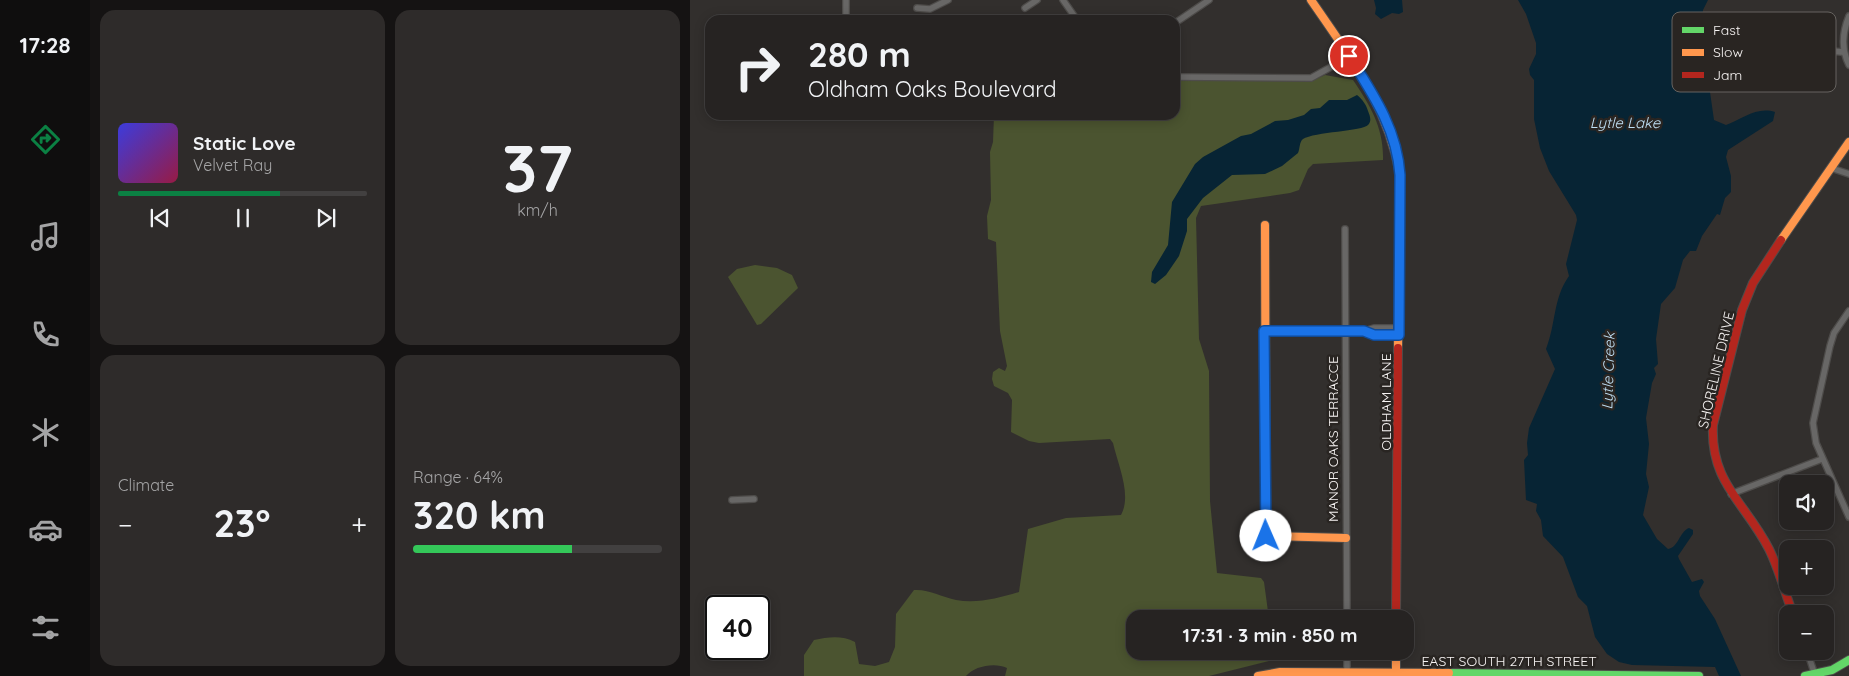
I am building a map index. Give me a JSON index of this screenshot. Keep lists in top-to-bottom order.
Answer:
{
  "streets": {
    "main road": ["SHORELINE DRIVE", "OLDHAM LANE", "EAST SOUTH 27TH STREET"],
    "street": ["MANOR OAKS TERRACCE"]
  },
  "water": ["Lytle Lake", "Lytle Creek"],
  "legend": ["Fast", "Slow", "Jam"],
  "page": {
    "tabs": "17:28",
    "tile": [
      ["37", "km/h"],
      "Climate",
      ["Range · 64%", "320 km"]
    ],
    "turn": ["280 m", "Oldham Oaks Boulevard"],
    "song": ["Static Love", "Velvet Ray"],
    "map_buttons": ["+", "−"],
    "heat": ["−", "23°", "+"],
    "limit": "40",
    "trip": "17:31 · 3 min · 850 m"
  }
}
